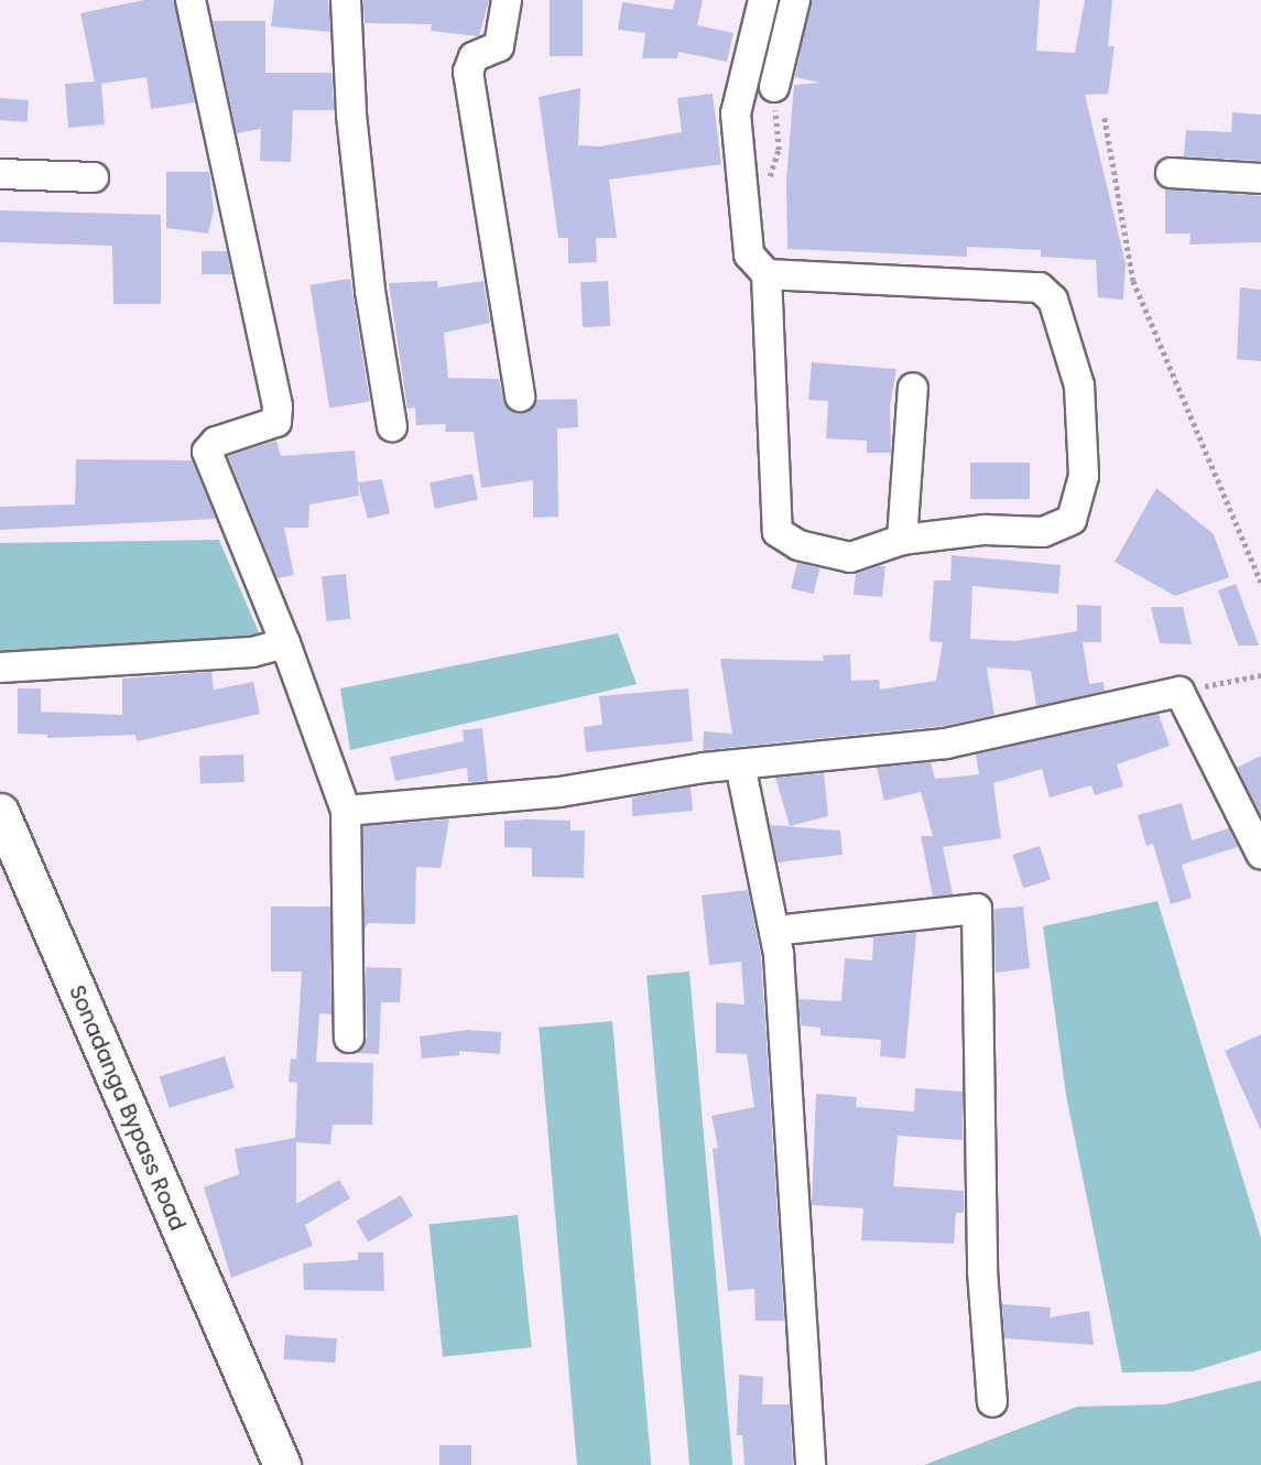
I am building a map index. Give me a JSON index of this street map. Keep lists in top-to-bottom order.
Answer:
{
  "streets": {
    "main road": ["Sonadanga Bypass Road"]
  }
}
